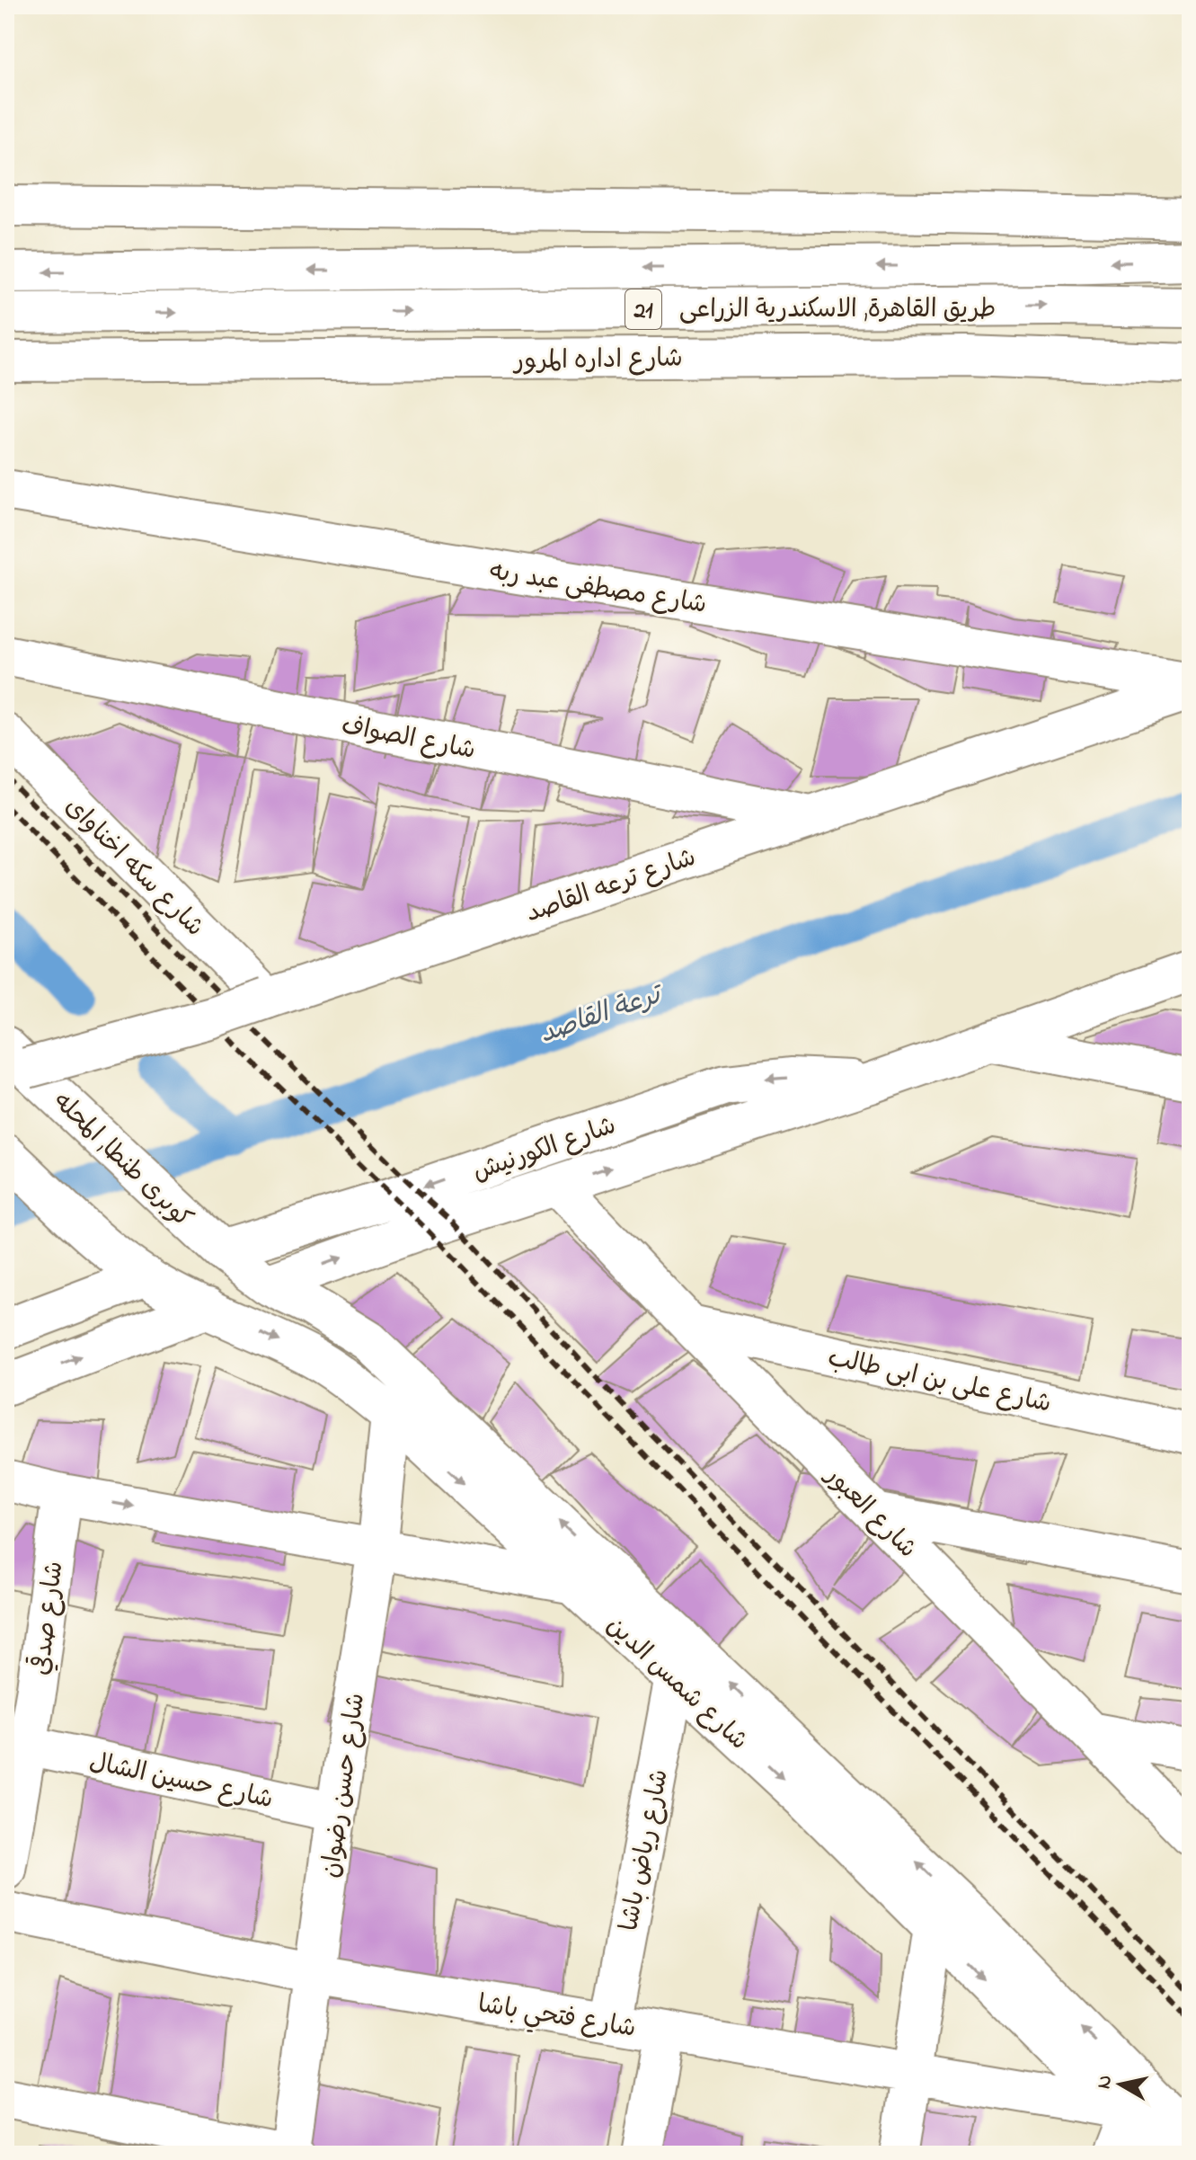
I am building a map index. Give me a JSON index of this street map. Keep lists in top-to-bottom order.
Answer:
{
  "streets": {
    "main road": [
      "طريق القاهرة, الاسكندرية الزراعى",
      "21",
      "شارع اداره المرور",
      "شارع مصطفى عبد ربه",
      "شارع الصواف",
      "شارع سكه اخناواى",
      "شارع ترعه القاصد",
      "شارع الكورنيش",
      "كوبرى طنطا, المحله",
      "شارع على بن ابى طالب",
      "شارع العبور",
      "شارع صدقي",
      "شارع شمس الدين",
      "شارع حسين الشال",
      "شارع حسن رضوان",
      "شارع رياض باشا",
      "شارع فتحي باشا"
    ]
  },
  "crossings": [
    ["شارع الصواف", "شارع ترعه القاصد"],
    ["شارع سكه اخناواى", "شارع ترعه القاصد"],
    ["شارع ترعه القاصد", "كوبرى طنطا, المحله"],
    ["شارع الكورنيش", "كوبرى طنطا, المحله"],
    ["شارع الكورنيش", "شارع العبور"],
    ["شارع الكورنيش", "شارع شمس الدين"],
    ["كوبرى طنطا, المحله", "شارع شمس الدين"],
    ["شارع على بن ابى طالب", "شارع العبور"],
    ["شارع صدقي", "شارع حسين الشال"],
    ["شارع شمس الدين", "شارع حسن رضوان"],
    ["شارع شمس الدين", "شارع رياض باشا"],
    ["شارع شمس الدين", "شارع فتحي باشا"],
    ["شارع حسين الشال", "شارع حسن رضوان"],
    ["شارع حسن رضوان", "شارع فتحي باشا"],
    ["شارع رياض باشا", "شارع فتحي باشا"]
  ],
  "water": ["ترعة القاصد"],
  "north": "left"
}
